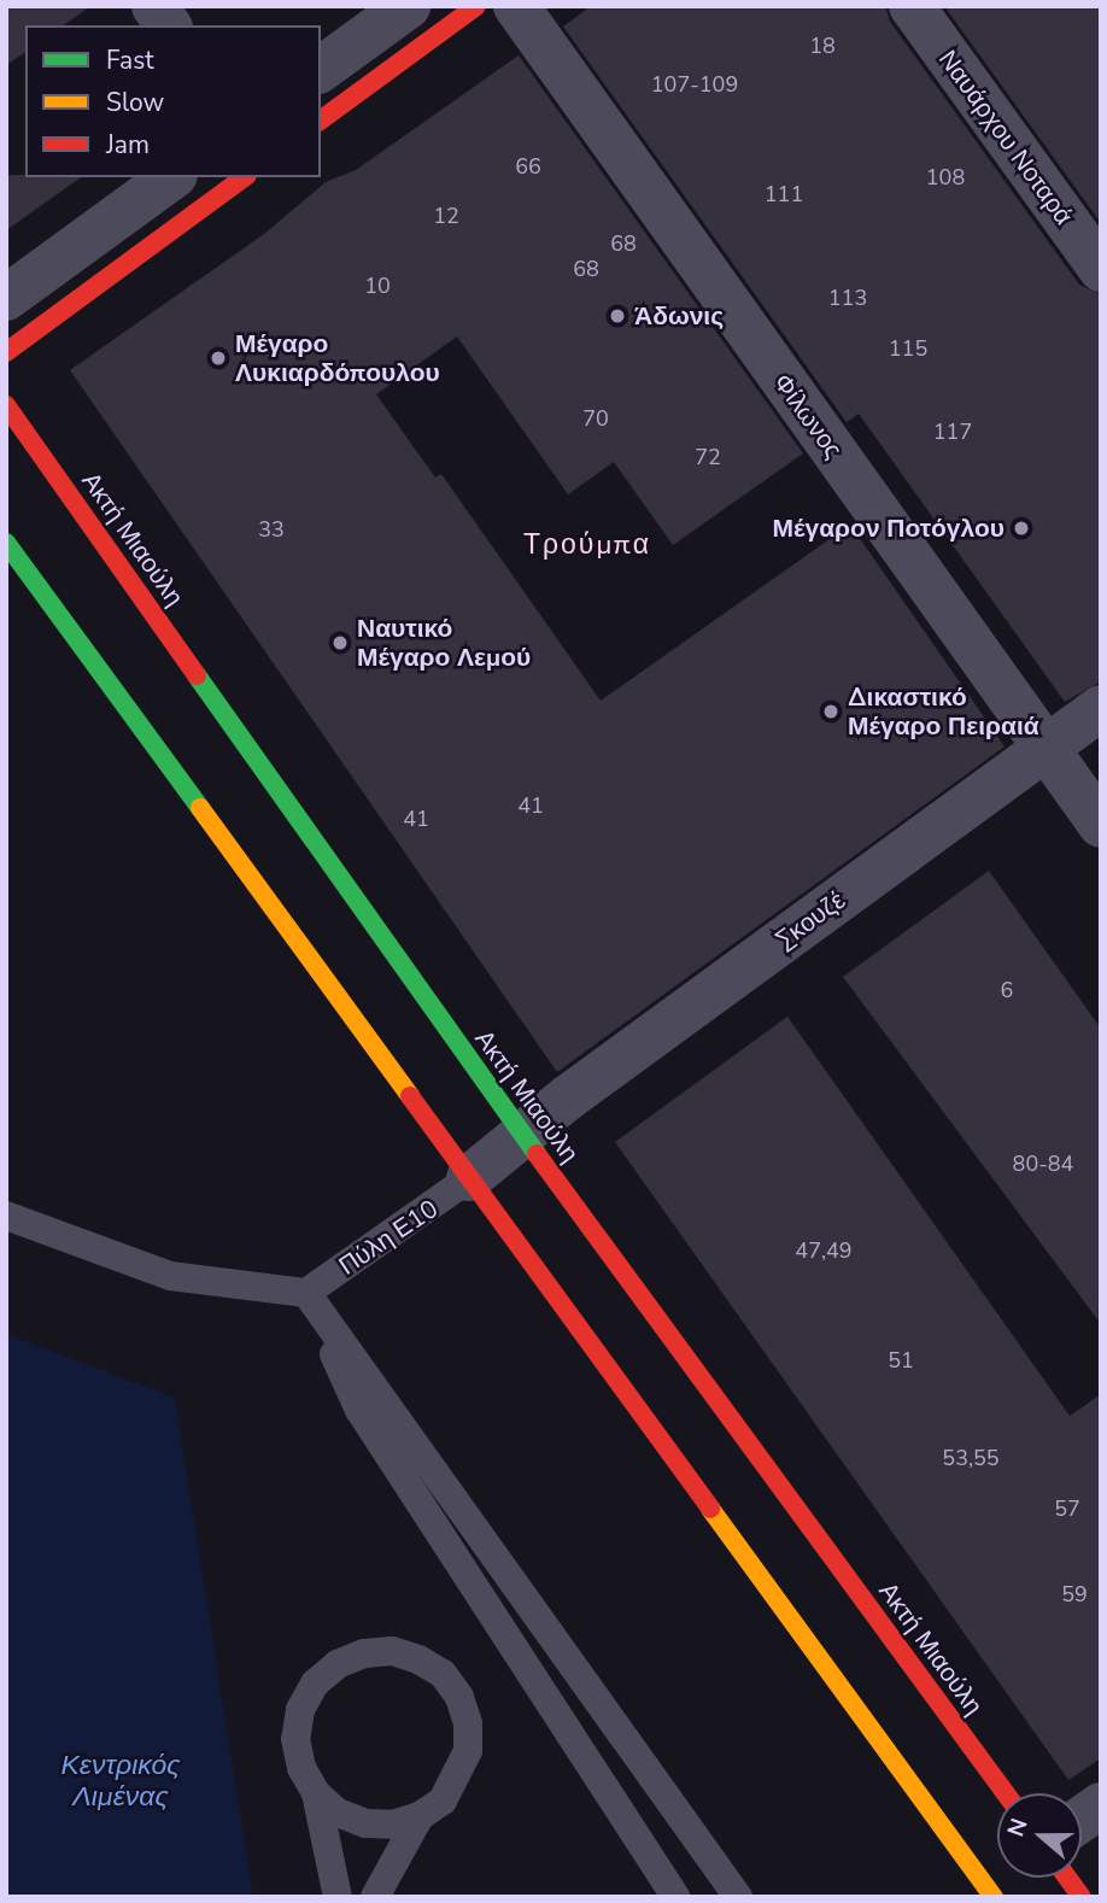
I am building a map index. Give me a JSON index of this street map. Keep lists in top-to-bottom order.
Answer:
{
  "streets": {
    "main road": ["Ακτή Μιαούλη"],
    "street": ["Ναυάρχου Νοταρά", "Φίλωνος", "Σκουζέ"],
    "lane": ["Πύλη Ε10"]
  },
  "crossings": [
    ["Φίλωνος", "Σκουζέ"],
    ["Ακτή Μιαούλη", "Σκουζέ"],
    ["Σκουζέ", "Πύλη Ε10"]
  ],
  "districts": ["Τρούμπα"],
  "water": ["Κεντρικός Λιμένας"],
  "places": [
    "Άδωνις",
    "Μέγαρο Λυκιαρδόπουλου",
    "Μέγαρον Ποτόγλου",
    "Ναυτικό Μέγαρο Λεμού",
    "Δικαστικό Μέγαρο Πειραιά"
  ],
  "house_numbers": [
    "18",
    "107-109",
    "66",
    "108",
    "111",
    "12",
    "68",
    "68",
    "10",
    "113",
    "115",
    "70",
    "117",
    "72",
    "33",
    "41",
    "41",
    "6",
    "80-84",
    "47,49",
    "51",
    "53,55",
    "57",
    "59"
  ],
  "legend": ["Fast", "Slow", "Jam"],
  "north": "left"
}
